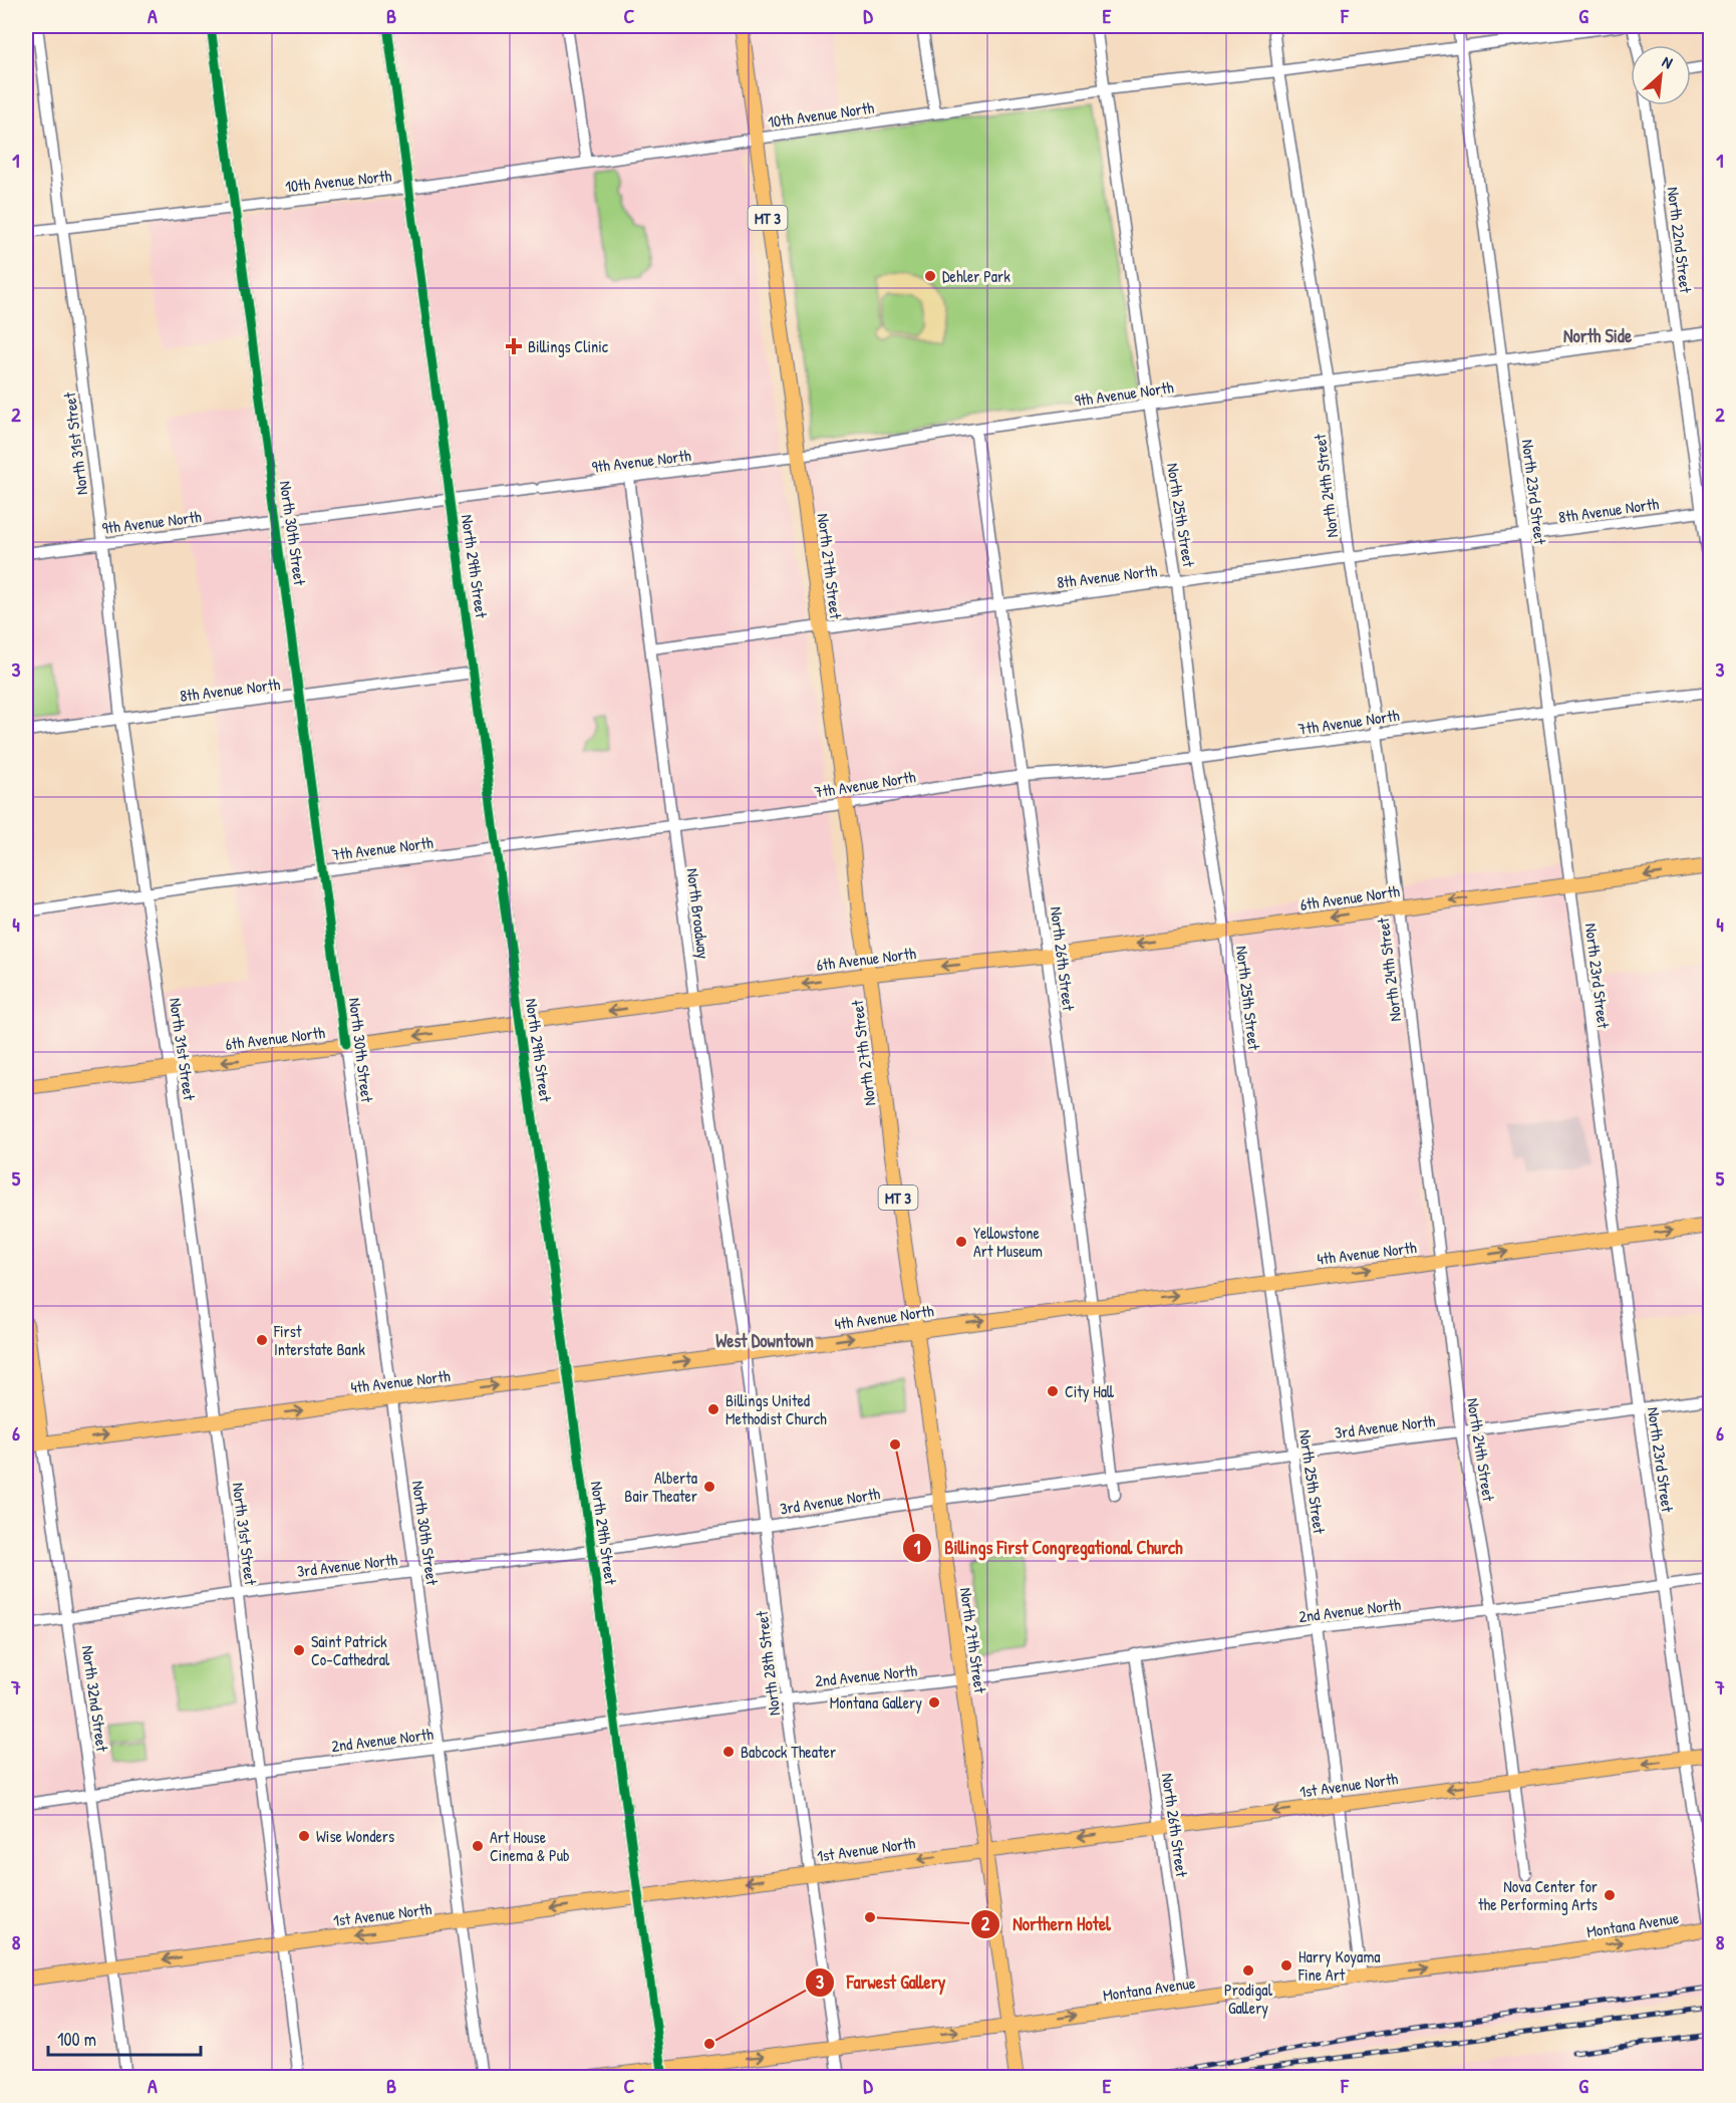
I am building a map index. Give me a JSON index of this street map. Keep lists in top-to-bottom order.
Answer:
{
  "streets": {
    "main road": [
      "MT 3",
      "North 27th Street",
      "6th Avenue North",
      "4th Avenue North",
      "North 32nd Street",
      "1st Avenue North",
      "Montana Avenue"
    ],
    "street": [
      "10th Avenue North",
      "North 22nd Street",
      "9th Avenue North",
      "North 31st Street",
      "North 24th Street",
      "North 23rd Street",
      "8th Avenue North",
      "North 25th Street",
      "North 30th Street",
      "North 29th Street",
      "7th Avenue North",
      "North Broadway",
      "North 26th Street",
      "3rd Avenue North",
      "2nd Avenue North",
      "North 28th Street"
    ]
  },
  "crossings": [
    ["10th Avenue North", "North 31st Street"],
    ["10th Avenue North", "North 24th Street"],
    ["10th Avenue North", "North 23rd Street"],
    ["10th Avenue North", "North 25th Street"],
    ["10th Avenue North", "North 30th Street"],
    ["10th Avenue North", "North 29th Street"],
    ["10th Avenue North", "North 27th Street"],
    ["North 22nd Street", "9th Avenue North"],
    ["North 22nd Street", "8th Avenue North"],
    ["9th Avenue North", "North 31st Street"],
    ["9th Avenue North", "North 24th Street"],
    ["9th Avenue North", "North 23rd Street"],
    ["9th Avenue North", "North 25th Street"],
    ["9th Avenue North", "North 30th Street"],
    ["9th Avenue North", "North 29th Street"],
    ["9th Avenue North", "North 27th Street"],
    ["9th Avenue North", "North Broadway"],
    ["9th Avenue North", "North 26th Street"],
    ["North 31st Street", "8th Avenue North"],
    ["North 31st Street", "7th Avenue North"],
    ["North 31st Street", "6th Avenue North"],
    ["North 31st Street", "4th Avenue North"],
    ["North 31st Street", "3rd Avenue North"],
    ["North 31st Street", "2nd Avenue North"],
    ["North 31st Street", "1st Avenue North"],
    ["North 24th Street", "8th Avenue North"],
    ["North 24th Street", "7th Avenue North"],
    ["North 24th Street", "6th Avenue North"],
    ["North 24th Street", "4th Avenue North"],
    ["North 24th Street", "3rd Avenue North"],
    ["North 24th Street", "2nd Avenue North"],
    ["North 24th Street", "1st Avenue North"],
    ["North 23rd Street", "8th Avenue North"],
    ["North 23rd Street", "7th Avenue North"],
    ["North 23rd Street", "6th Avenue North"],
    ["North 23rd Street", "4th Avenue North"],
    ["North 23rd Street", "3rd Avenue North"],
    ["North 23rd Street", "2nd Avenue North"],
    ["North 23rd Street", "1st Avenue North"],
    ["North 23rd Street", "Montana Avenue"],
    ["8th Avenue North", "North 25th Street"],
    ["8th Avenue North", "North 30th Street"],
    ["8th Avenue North", "North 29th Street"],
    ["8th Avenue North", "North 27th Street"],
    ["8th Avenue North", "North Broadway"],
    ["8th Avenue North", "North 26th Street"],
    ["North 25th Street", "7th Avenue North"],
    ["North 25th Street", "6th Avenue North"],
    ["North 25th Street", "4th Avenue North"],
    ["North 25th Street", "3rd Avenue North"],
    ["North 25th Street", "2nd Avenue North"],
    ["North 25th Street", "1st Avenue North"],
    ["North 25th Street", "Montana Avenue"],
    ["North 30th Street", "7th Avenue North"],
    ["North 30th Street", "6th Avenue North"],
    ["North 30th Street", "4th Avenue North"],
    ["North 30th Street", "3rd Avenue North"],
    ["North 30th Street", "2nd Avenue North"],
    ["North 30th Street", "1st Avenue North"],
    ["North 29th Street", "7th Avenue North"],
    ["North 29th Street", "6th Avenue North"],
    ["North 29th Street", "4th Avenue North"],
    ["North 29th Street", "3rd Avenue North"],
    ["North 29th Street", "2nd Avenue North"],
    ["North 29th Street", "1st Avenue North"],
    ["North 29th Street", "Montana Avenue"],
    ["North 27th Street", "7th Avenue North"],
    ["North 27th Street", "6th Avenue North"],
    ["North 27th Street", "4th Avenue North"],
    ["North 27th Street", "3rd Avenue North"],
    ["North 27th Street", "2nd Avenue North"],
    ["North 27th Street", "1st Avenue North"],
    ["North 27th Street", "Montana Avenue"],
    ["7th Avenue North", "North Broadway"],
    ["7th Avenue North", "North 26th Street"],
    ["6th Avenue North", "North Broadway"],
    ["6th Avenue North", "North 26th Street"],
    ["North Broadway", "4th Avenue North"],
    ["North Broadway", "North 28th Street"],
    ["North 26th Street", "4th Avenue North"],
    ["North 26th Street", "3rd Avenue North"],
    ["North 26th Street", "2nd Avenue North"],
    ["North 26th Street", "1st Avenue North"],
    ["North 26th Street", "Montana Avenue"],
    ["4th Avenue North", "North 28th Street"],
    ["4th Avenue North", "North 32nd Street"],
    ["3rd Avenue North", "North 28th Street"],
    ["3rd Avenue North", "North 32nd Street"],
    ["2nd Avenue North", "North 28th Street"],
    ["2nd Avenue North", "North 32nd Street"],
    ["North 28th Street", "1st Avenue North"],
    ["North 28th Street", "Montana Avenue"],
    ["North 32nd Street", "1st Avenue North"]
  ],
  "one_way": [
    "6th Avenue North",
    "4th Avenue North",
    "1st Avenue North",
    "Montana Avenue"
  ],
  "districts": ["North Side", "West Downtown"],
  "places": {
    "other": [
      "Dehler Park",
      "Yellowstone Art Museum",
      "First Interstate Bank",
      "City Hall",
      "Billings United Methodist Church",
      "Billings First Congregational Church",
      "Alberta Bair Theater",
      "Saint Patrick Co-Cathedral",
      "Montana Gallery",
      "Babcock Theater",
      "Wise Wonders",
      "Art House Cinema & Pub",
      "Nova Center for the Performing Arts",
      "Northern Hotel",
      "Harry Koyama Fine Art",
      "Prodigal Gallery",
      "Farwest Gallery"
    ],
    "health": ["Billings Clinic"]
  },
  "scale_bar": "100 m",
  "north": "top right",
  "grid": {
    "columns": [
      "A",
      "B",
      "C",
      "D",
      "E",
      "F",
      "G"
    ],
    "rows": [
      "1",
      "2",
      "3",
      "4",
      "5",
      "6",
      "7",
      "8"
    ]
  }
}
